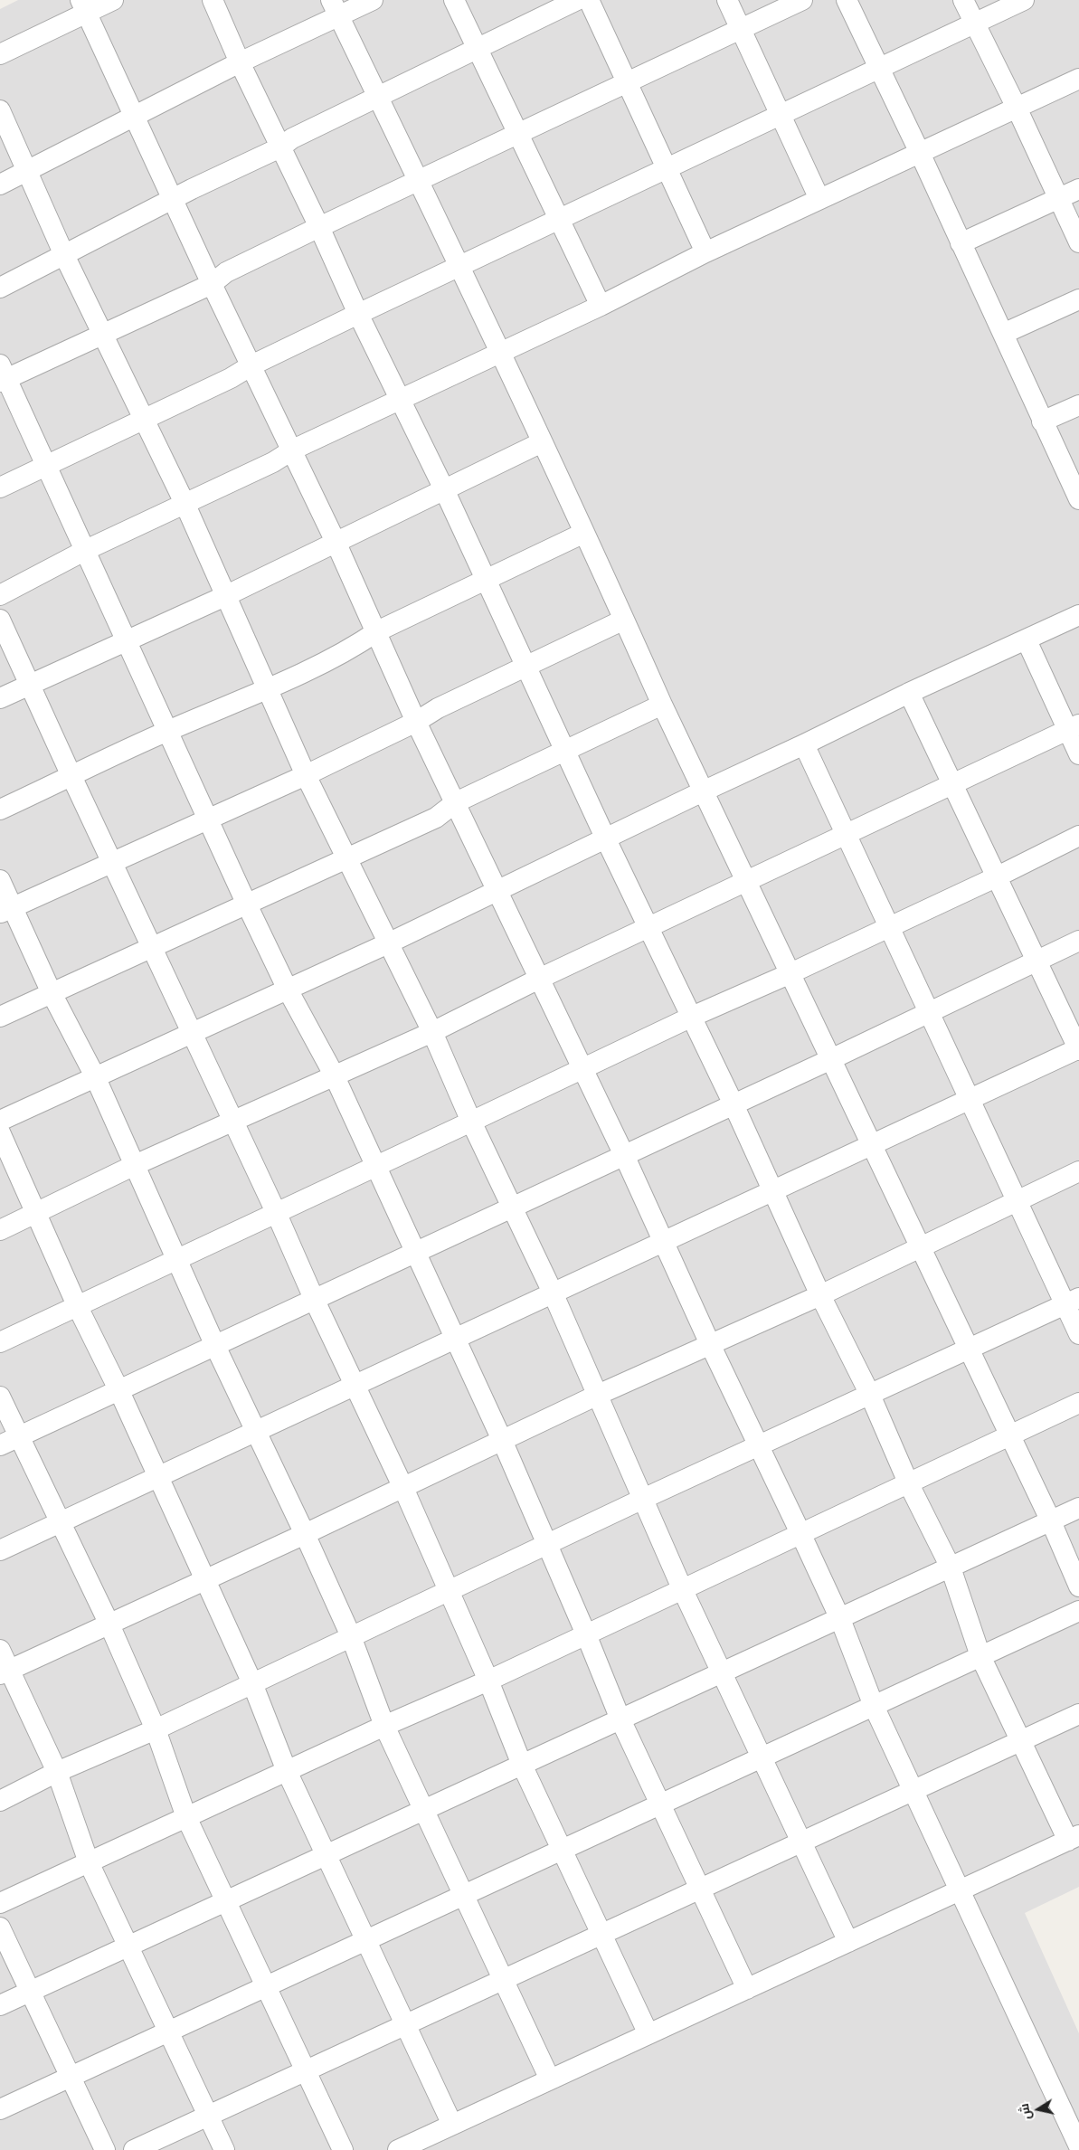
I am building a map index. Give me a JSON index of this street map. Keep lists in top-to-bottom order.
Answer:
{
  "north": "left"
}
